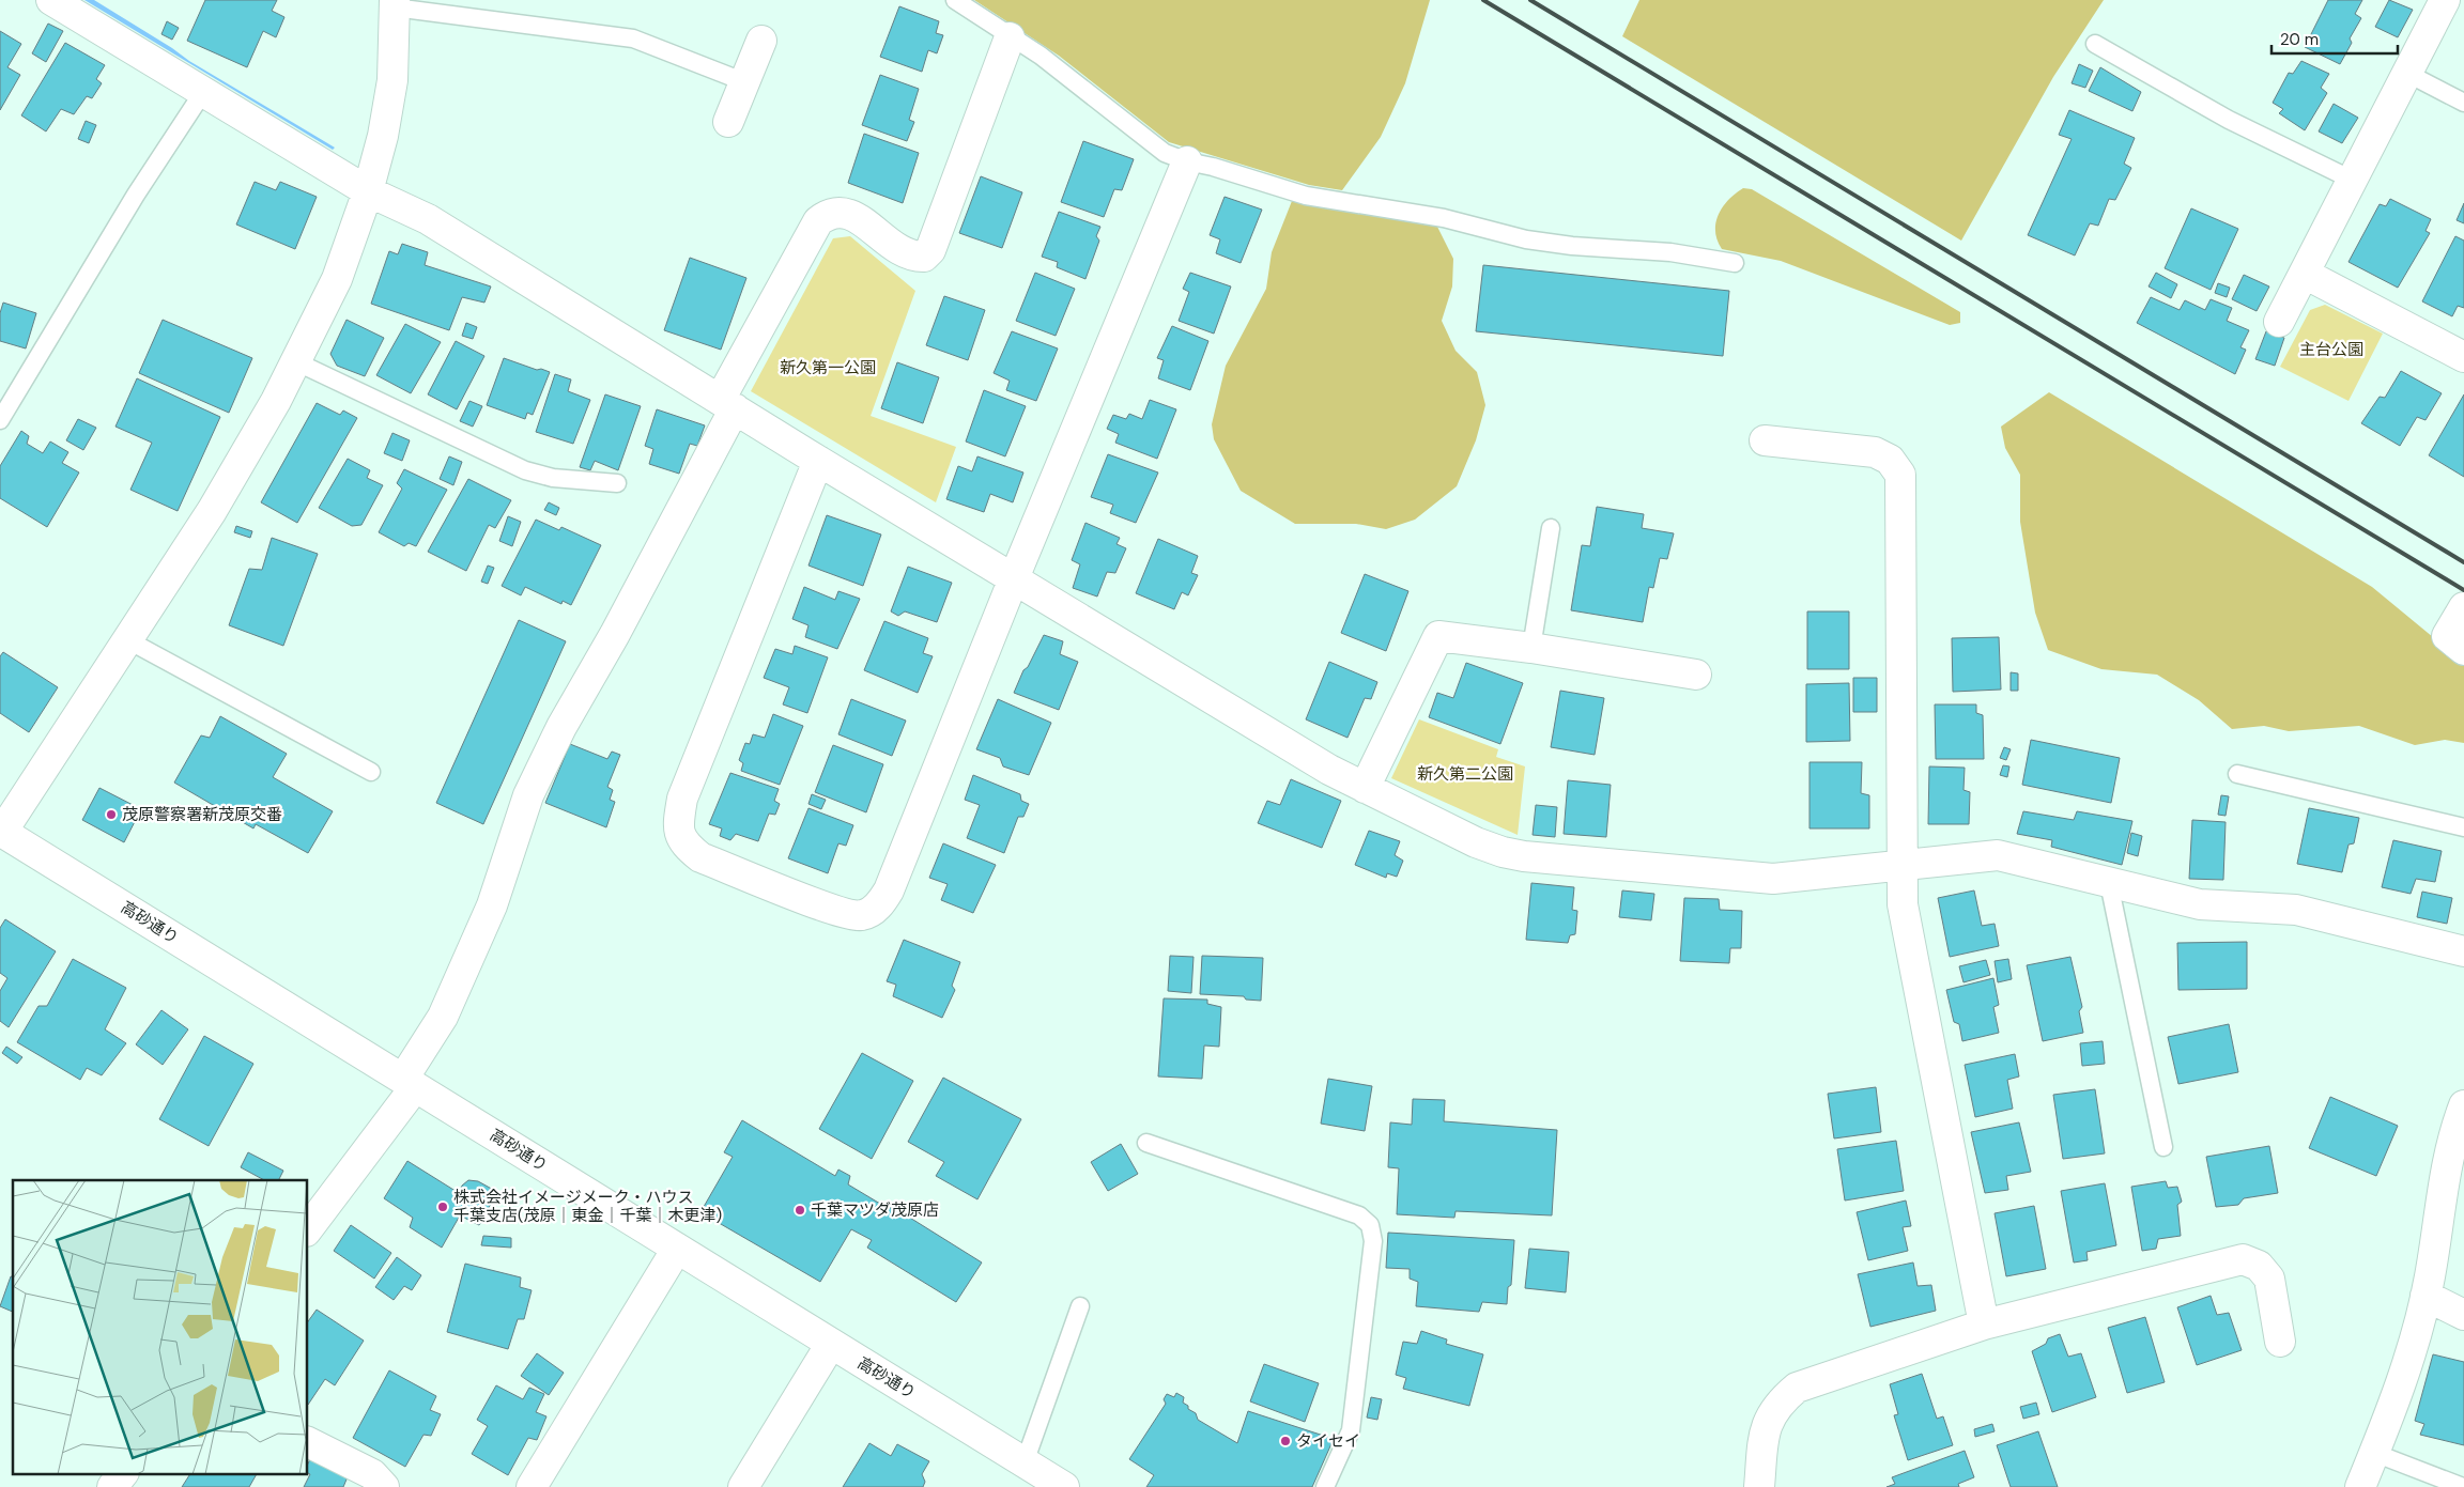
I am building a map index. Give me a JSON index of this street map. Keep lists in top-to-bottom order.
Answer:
{
  "streets": {
    "street": ["高砂通り"]
  },
  "parks": ["主台公園", "新久第一公園", "新久第二公園"],
  "places": [
    "茂原警察署新茂原交番",
    "株式会社イメージメーク・ハウス 千葉支店(茂原｜東金｜千葉｜木更津)",
    "千葉マツダ茂原店",
    "タイセイ"
  ],
  "scale_bar": "20 m"
}
